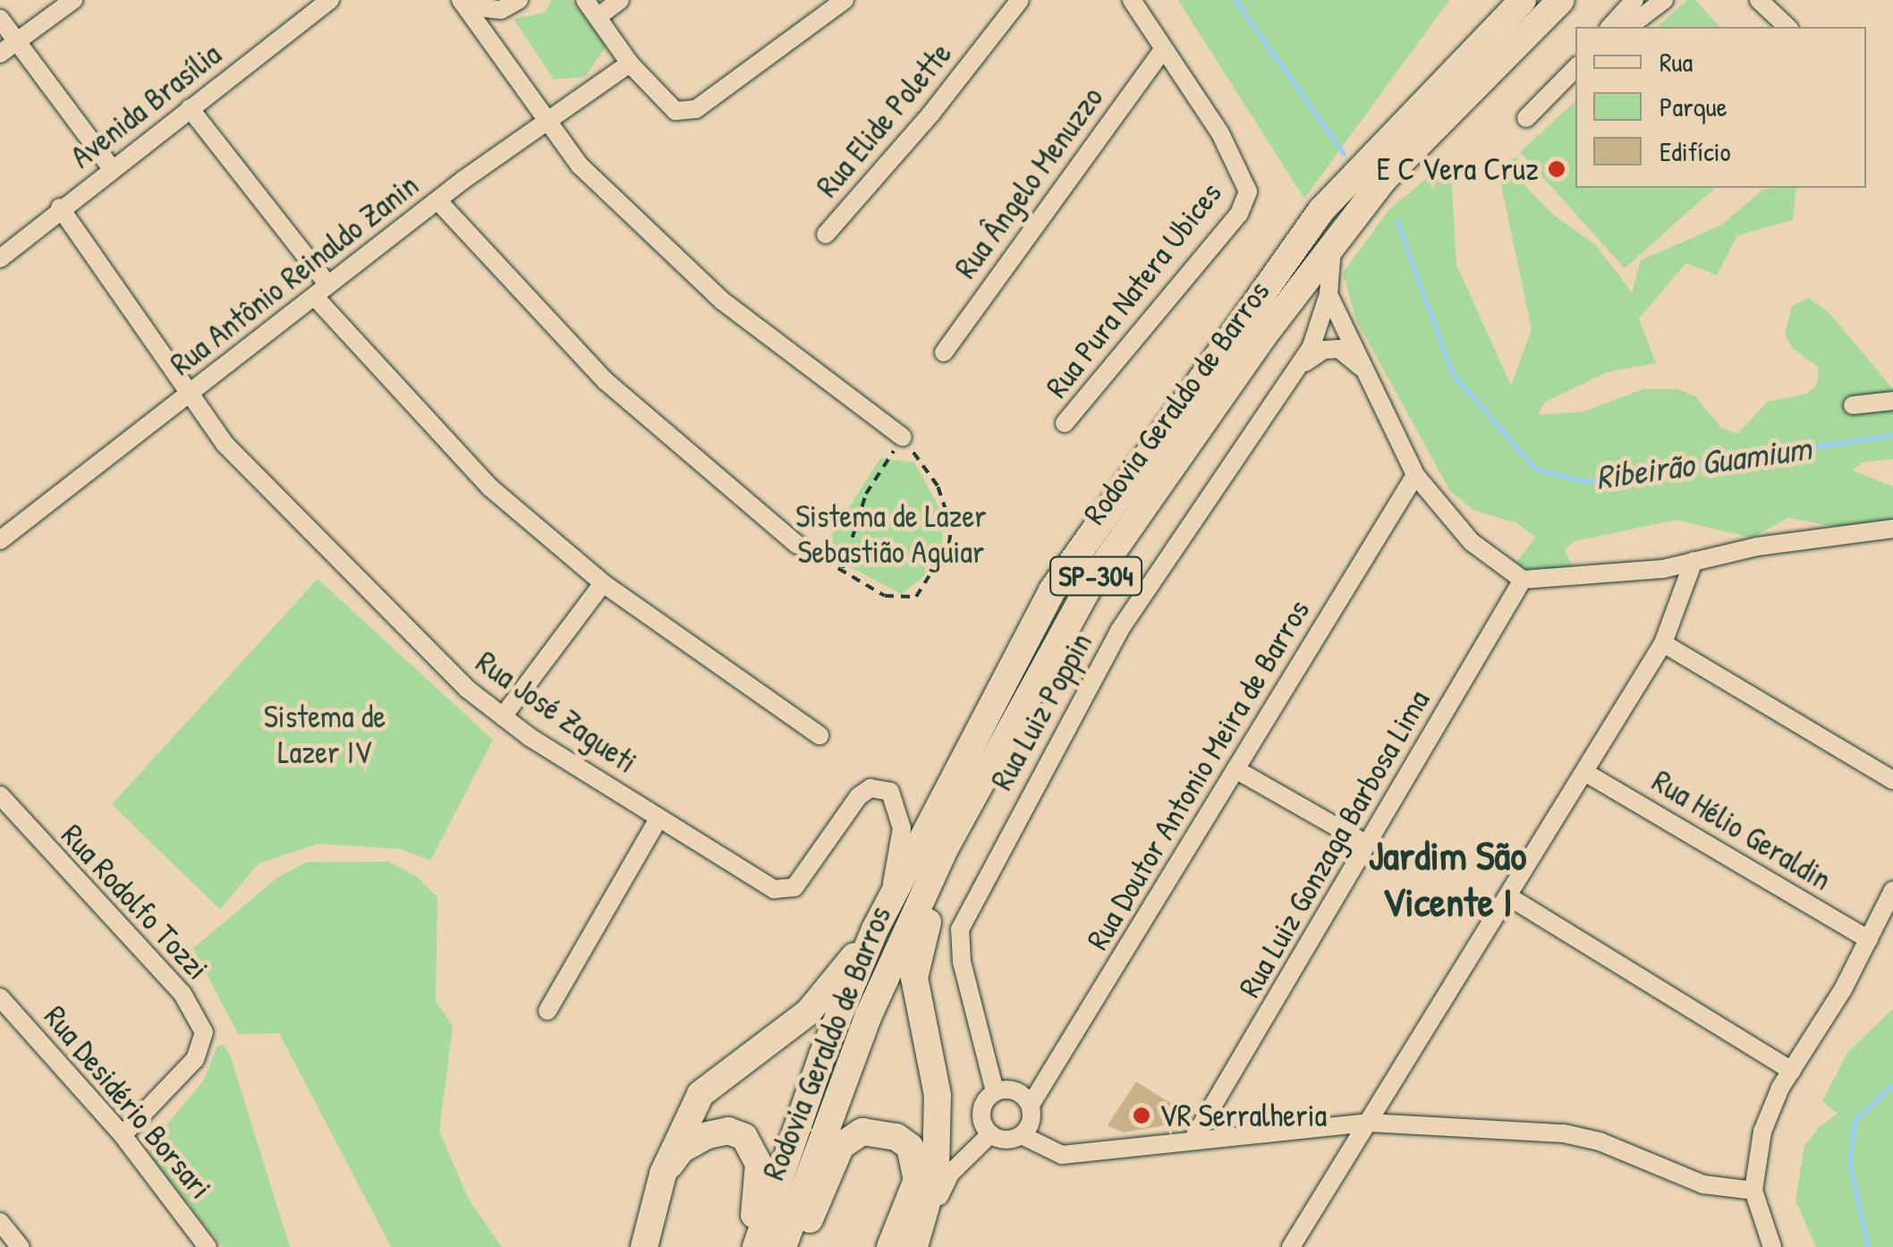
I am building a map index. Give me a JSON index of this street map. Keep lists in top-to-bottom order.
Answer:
{
  "streets": {
    "highway": ["Rodovia Geraldo de Barros", "SP-304"],
    "street": [
      "Avenida Brasília",
      "Rua Elide Polette",
      "Rua Ângelo Menuzzo",
      "Rua Antônio Reinaldo Zanin",
      "Rua Pura Natera Ubices",
      "Rua Luiz Poppin",
      "Rua José Zagueti",
      "Rua Doutor Antonio Meira de Barros",
      "Rua Hélio Geraldin",
      "Rua Luiz Gonzaga Barbosa Lima",
      "Rua Rodolfo Tozzi",
      "Rua Desidério Borsari"
    ]
  },
  "crossings": [
    ["Avenida Brasília", "Rua José Zagueti"],
    ["Rua Ângelo Menuzzo", "Rua Pura Natera Ubices"],
    ["Rua Antônio Reinaldo Zanin", "Rua José Zagueti"],
    ["Rodovia Geraldo de Barros", "Rua José Zagueti"],
    ["Rua Luiz Poppin", "Rua Doutor Antonio Meira de Barros"],
    ["Rua Rodolfo Tozzi", "Rua Desidério Borsari"]
  ],
  "districts": ["Jardim São Vicente I"],
  "water": ["Ribeirão Guamium"],
  "parks": ["Sistema de Lazer Sebastião Aguiar", "Sistema de Lazer IV"],
  "places": ["E C Vera Cruz", "VR Serralheria"],
  "legend": ["Rua", "Parque", "Edifício"]
}
